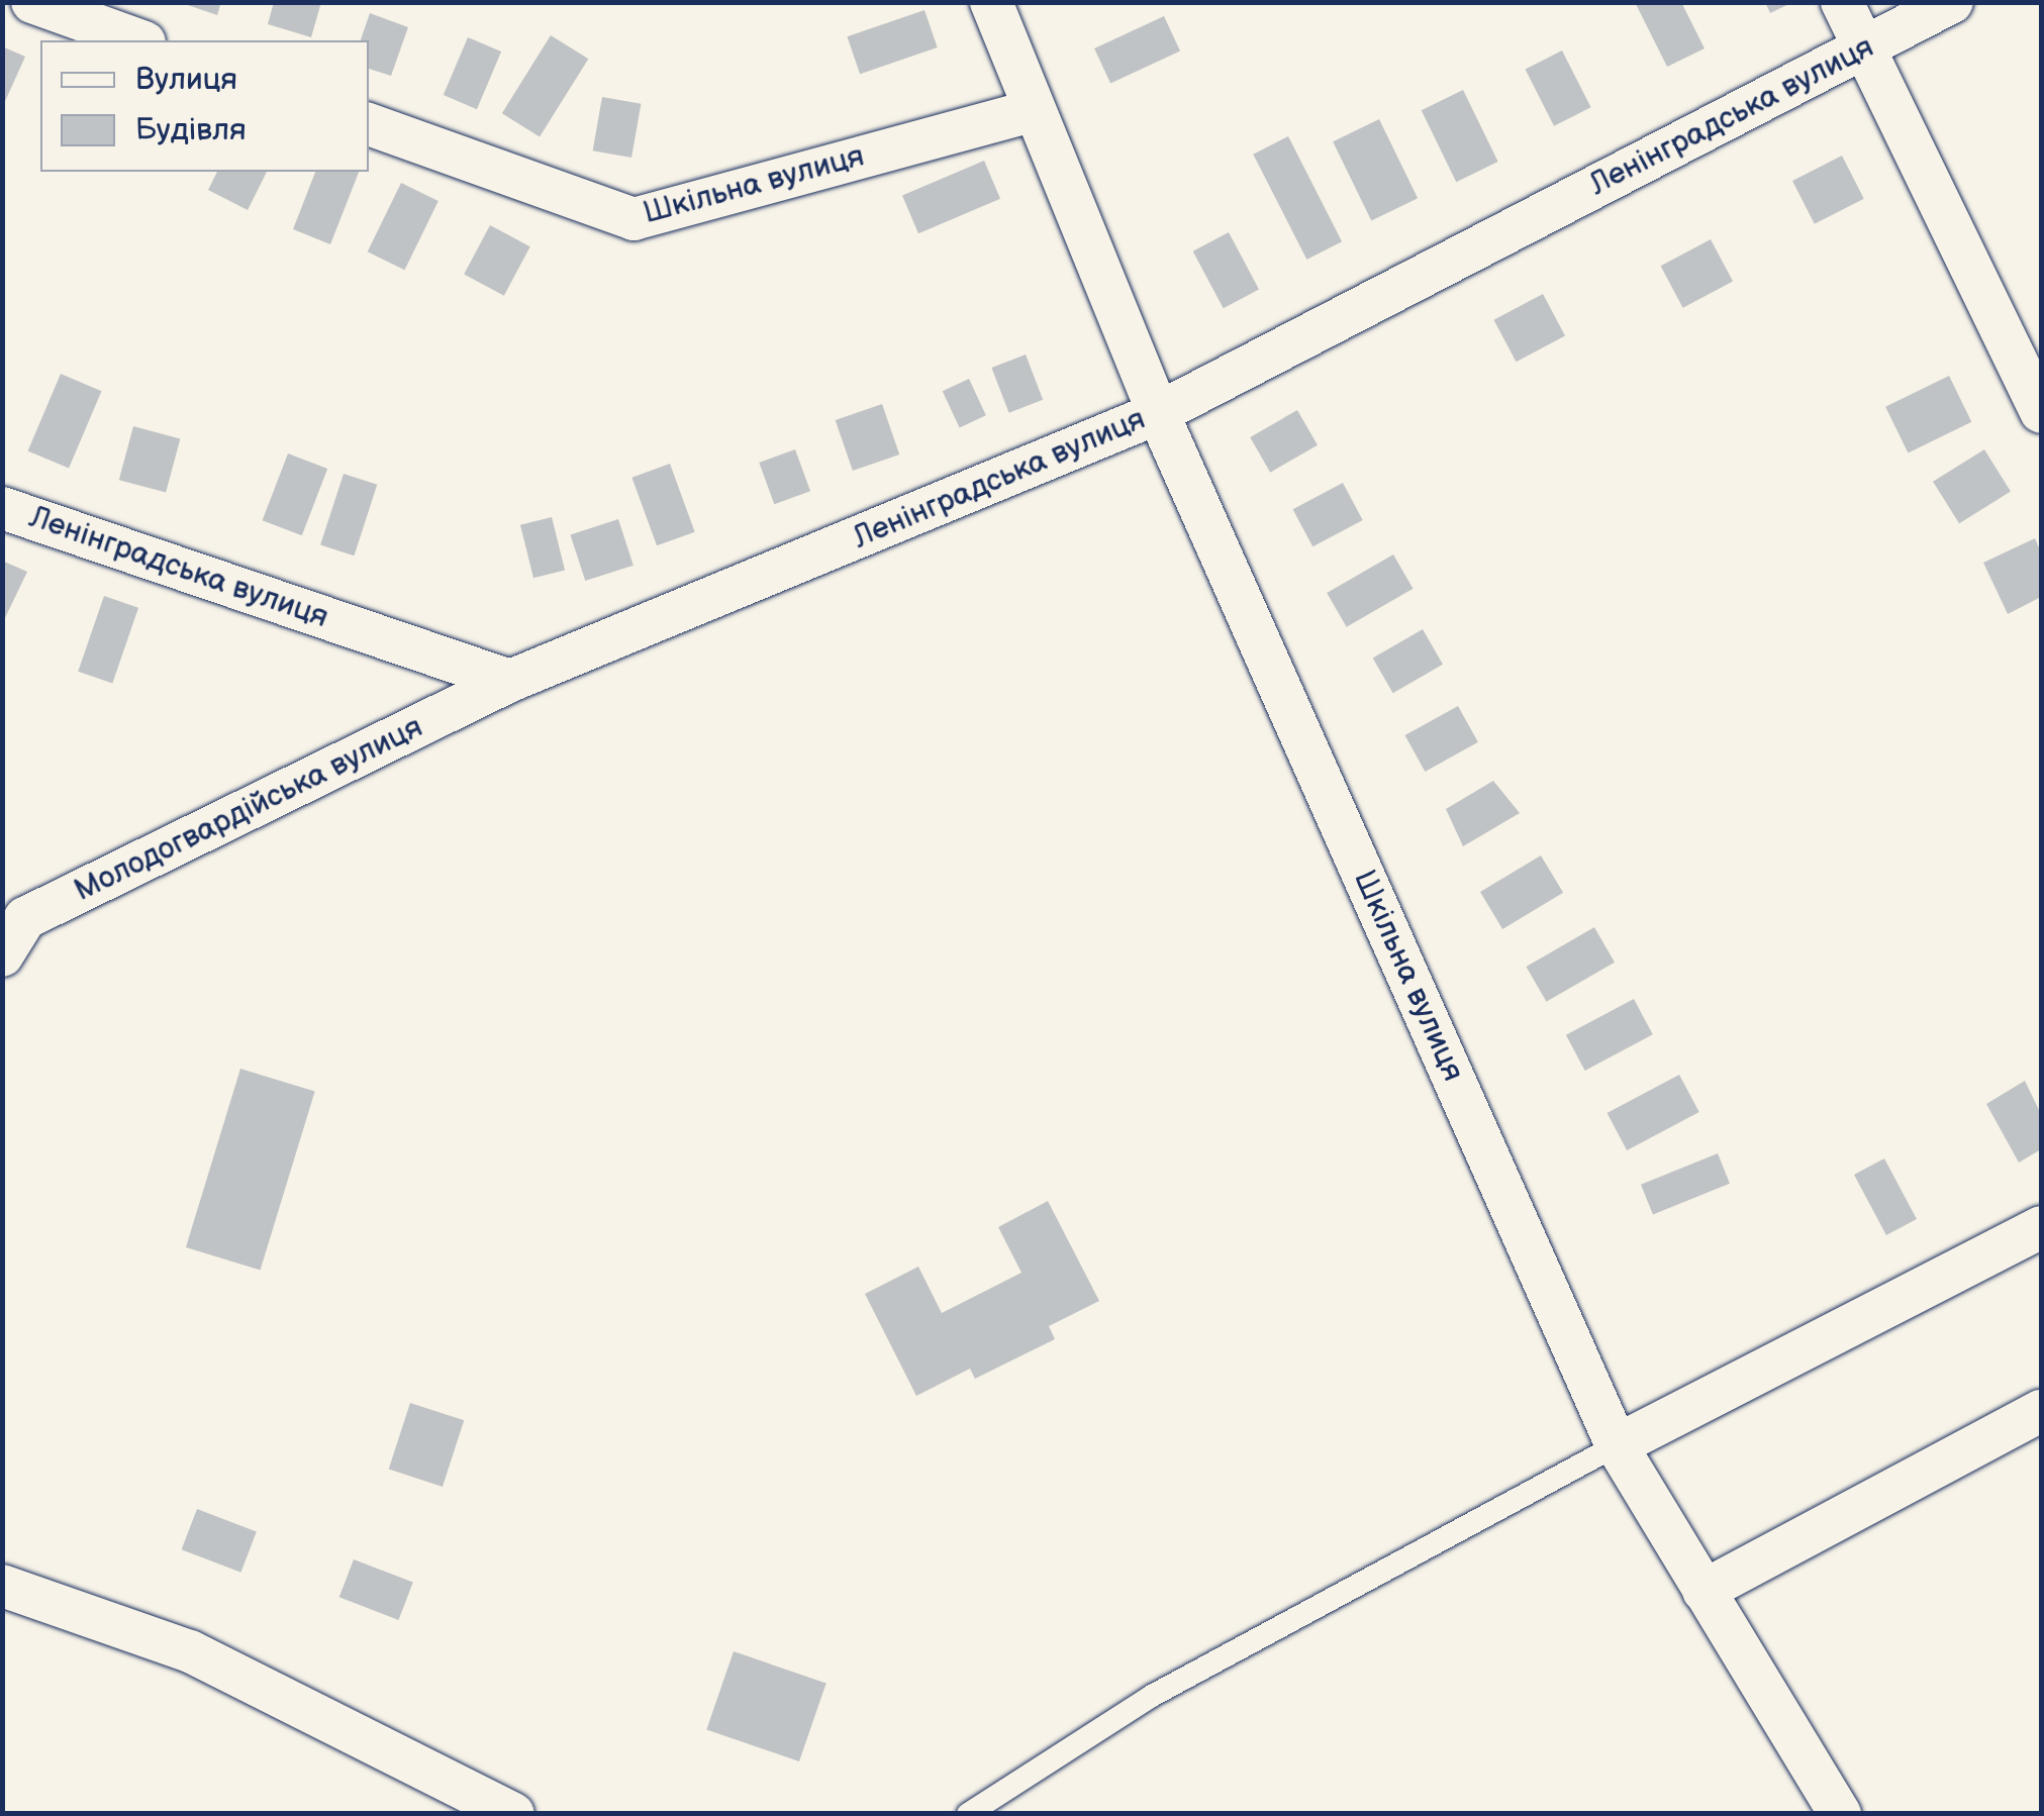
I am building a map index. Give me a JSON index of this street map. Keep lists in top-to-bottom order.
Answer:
{
  "streets": {
    "street": ["Ленінградська вулиця", "Шкільна вулиця", "Молодогвардійська вулиця"]
  },
  "crossings": [
    ["Ленінградська вулиця", "Шкільна вулиця"],
    ["Ленінградська вулиця", "Молодогвардійська вулиця"]
  ],
  "legend": ["Вулиця", "Будівля"]
}
